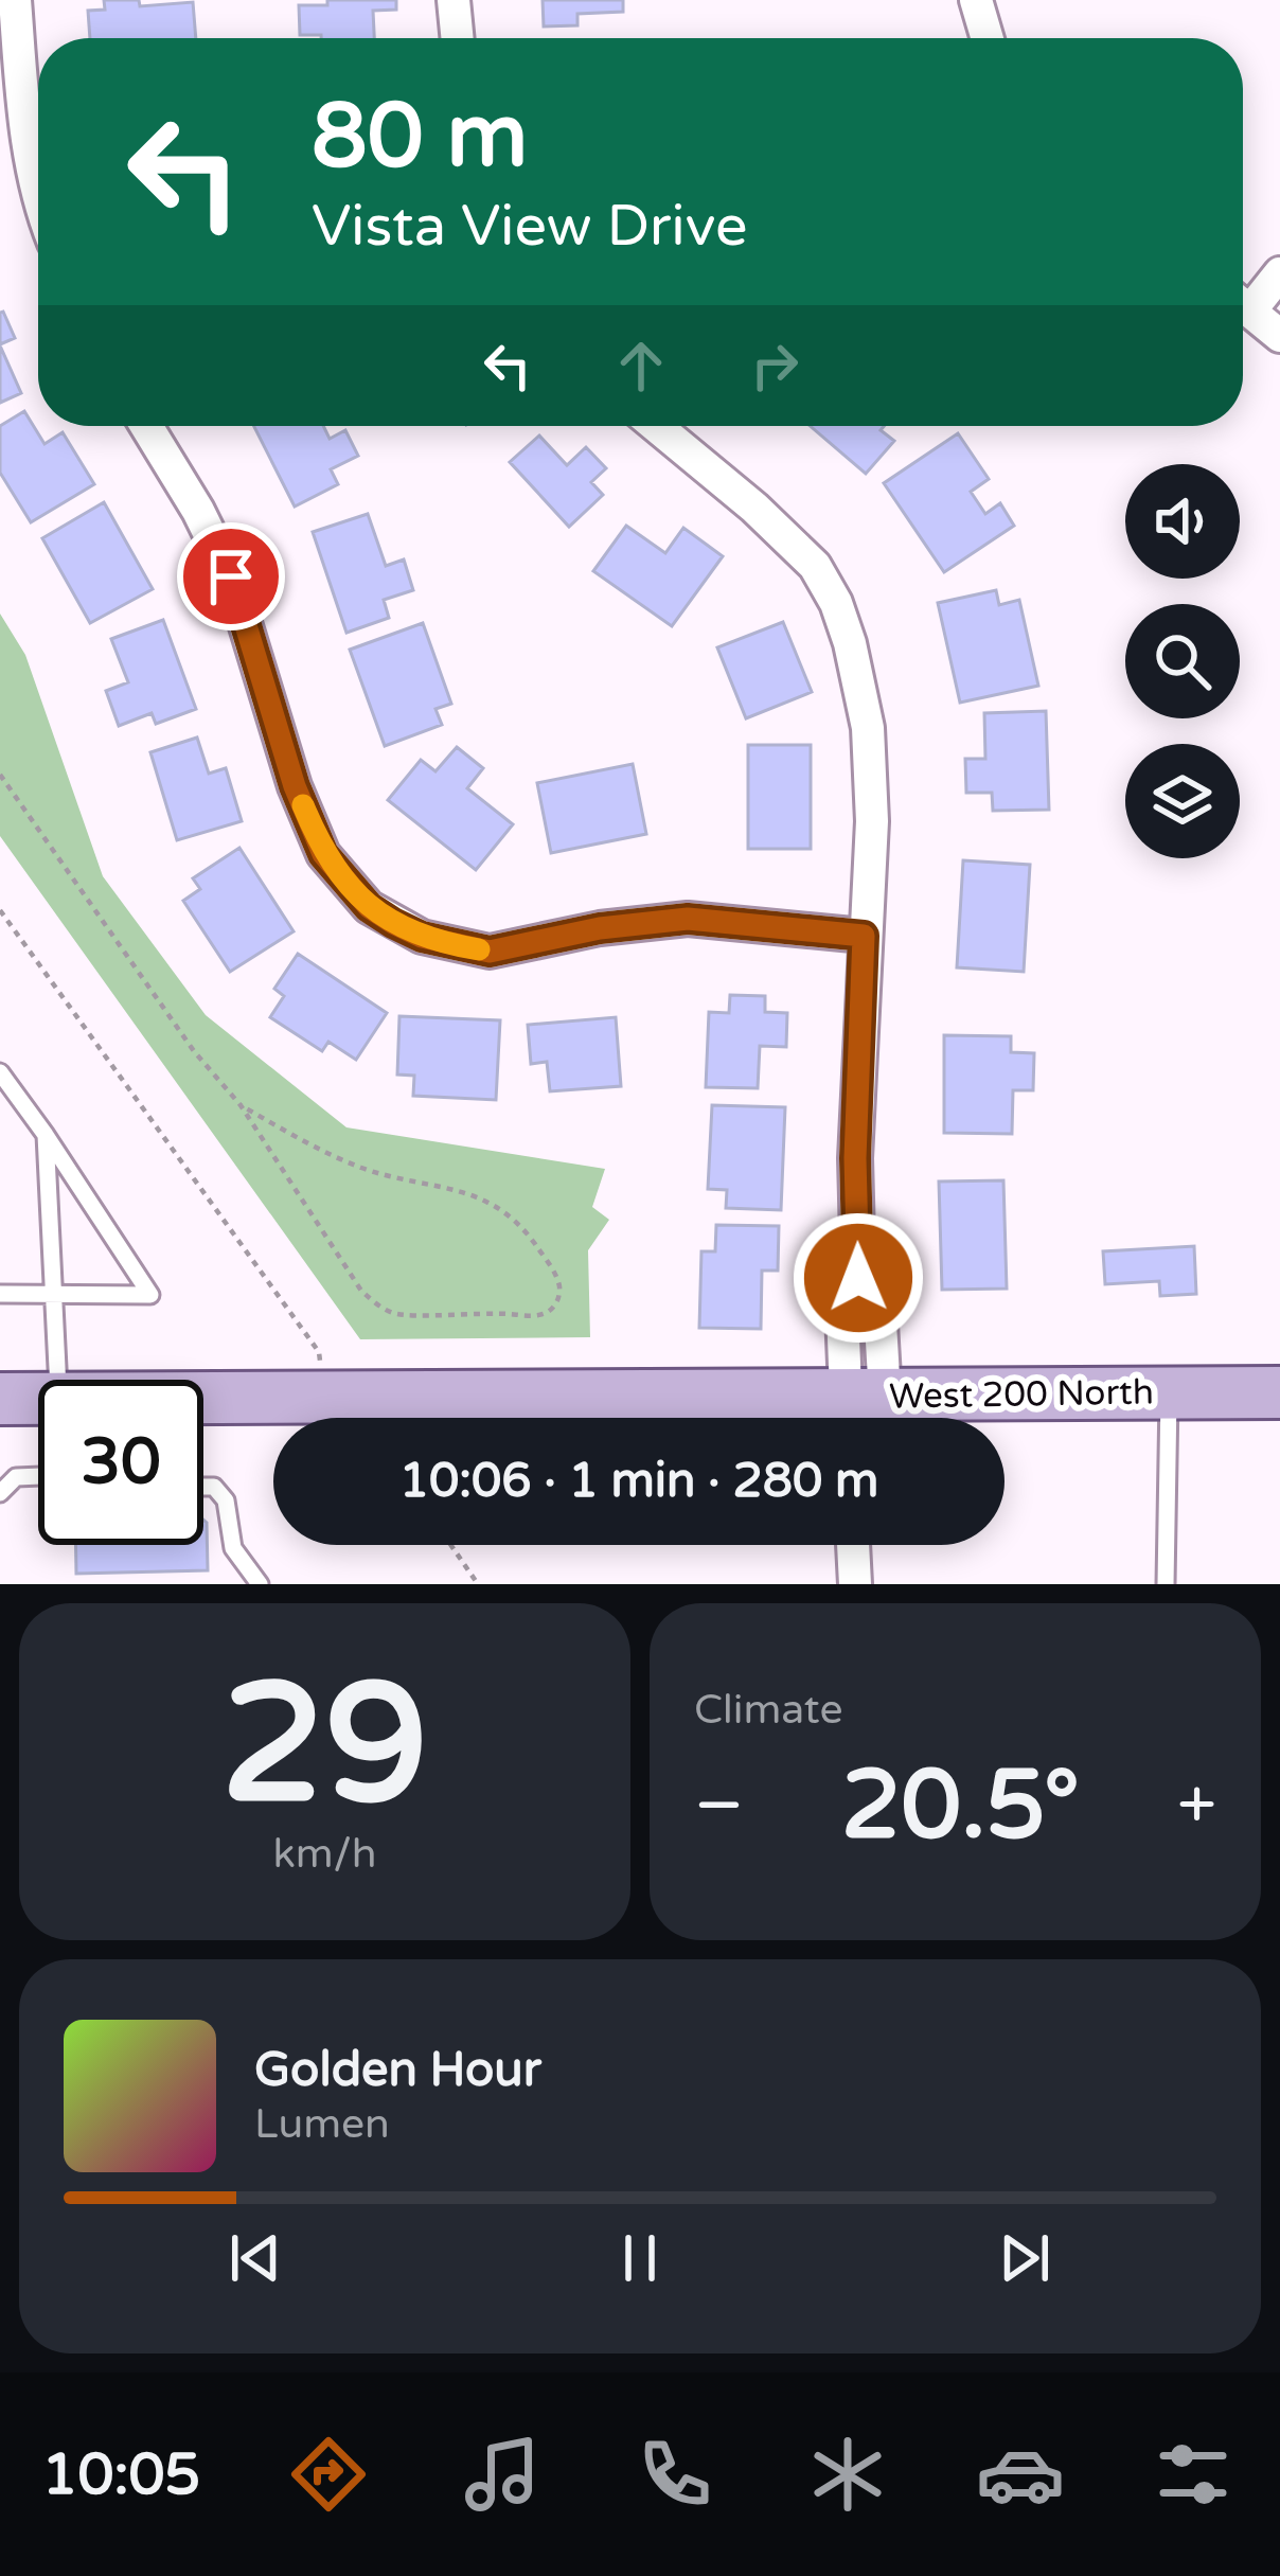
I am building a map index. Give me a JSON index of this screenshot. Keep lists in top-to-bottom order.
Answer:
{
  "streets": {
    "main road": ["West 200 North"]
  },
  "page": {
    "turn": ["80 m", "Vista View Drive"],
    "limit": "30",
    "trip": "10:06 · 1 min · 280 m",
    "tile": [
      ["29", "km/h"],
      "Climate"
    ],
    "heat": ["−", "20.5°", "+"],
    "song": ["Golden Hour", "Lumen"],
    "tabs": "10:05"
  }
}
